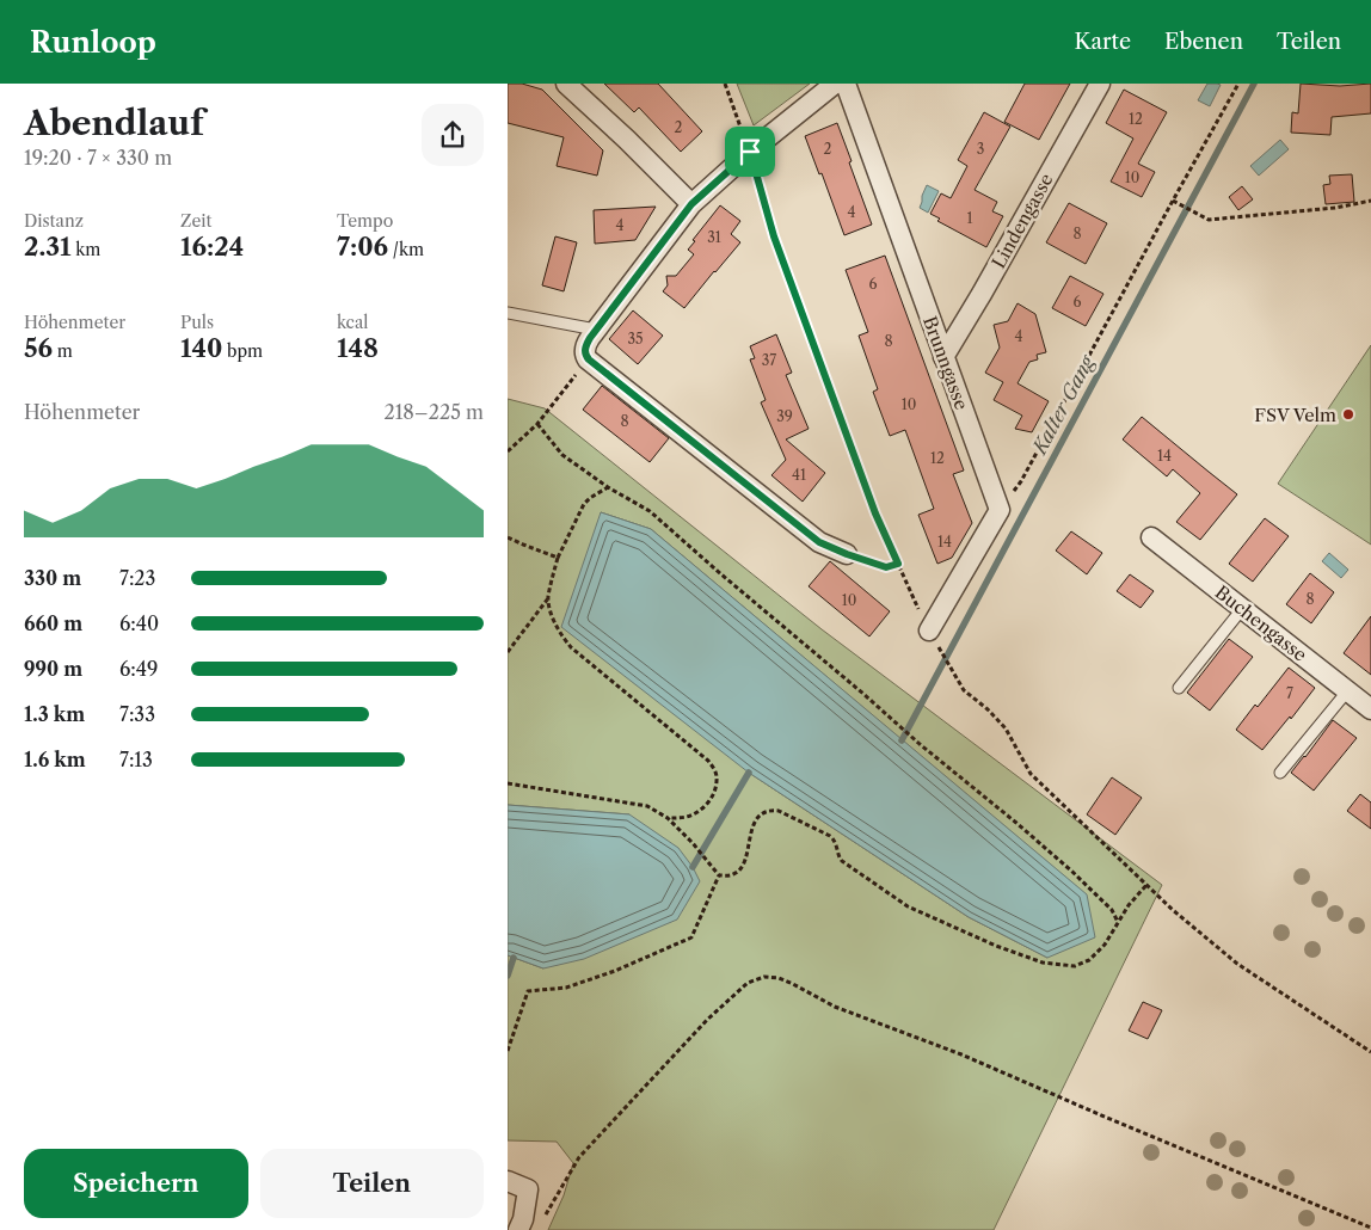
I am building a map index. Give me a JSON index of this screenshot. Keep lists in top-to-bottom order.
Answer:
{
  "streets": {
    "street": ["Lindengasse", "Brunngasse", "Buchengasse"]
  },
  "crossings": [
    ["Lindengasse", "Brunngasse"]
  ],
  "water": ["Kalter Gang"],
  "places": ["FSV Velm"],
  "house_numbers": [
    "12",
    "2",
    "2",
    "3",
    "10",
    "4",
    "1",
    "4",
    "8",
    "31",
    "6",
    "6",
    "4",
    "35",
    "8",
    "37",
    "10",
    "39",
    "8",
    "14",
    "12",
    "41",
    "14",
    "8",
    "10",
    "7"
  ],
  "page": {
    "header": "Runloop",
    "nav": ["Karte", "Ebenen", "Teilen"],
    "heading": ["Abendlauf", "19:20 · 7 × 330 m"],
    "stats": [
      ["Distanz", "2.31 km"],
      ["Zeit", "16:24"],
      ["Tempo", "7:06 /km"],
      ["Höhenmeter", "56 m"],
      ["Puls", "140 bpm"],
      ["kcal", "148"]
    ],
    "chart": ["Höhenmeter", "218–225 m"],
    "list": [
      {
        "name": "330 m",
        "note": "7:23"
      },
      {
        "name": "660 m",
        "note": "6:40"
      },
      {
        "name": "990 m",
        "note": "6:49"
      },
      {
        "name": "1.3 km",
        "note": "7:33"
      },
      {
        "name": "1.6 km",
        "note": "7:13"
      }
    ],
    "buttons": ["Speichern", "Teilen"]
  }
}
